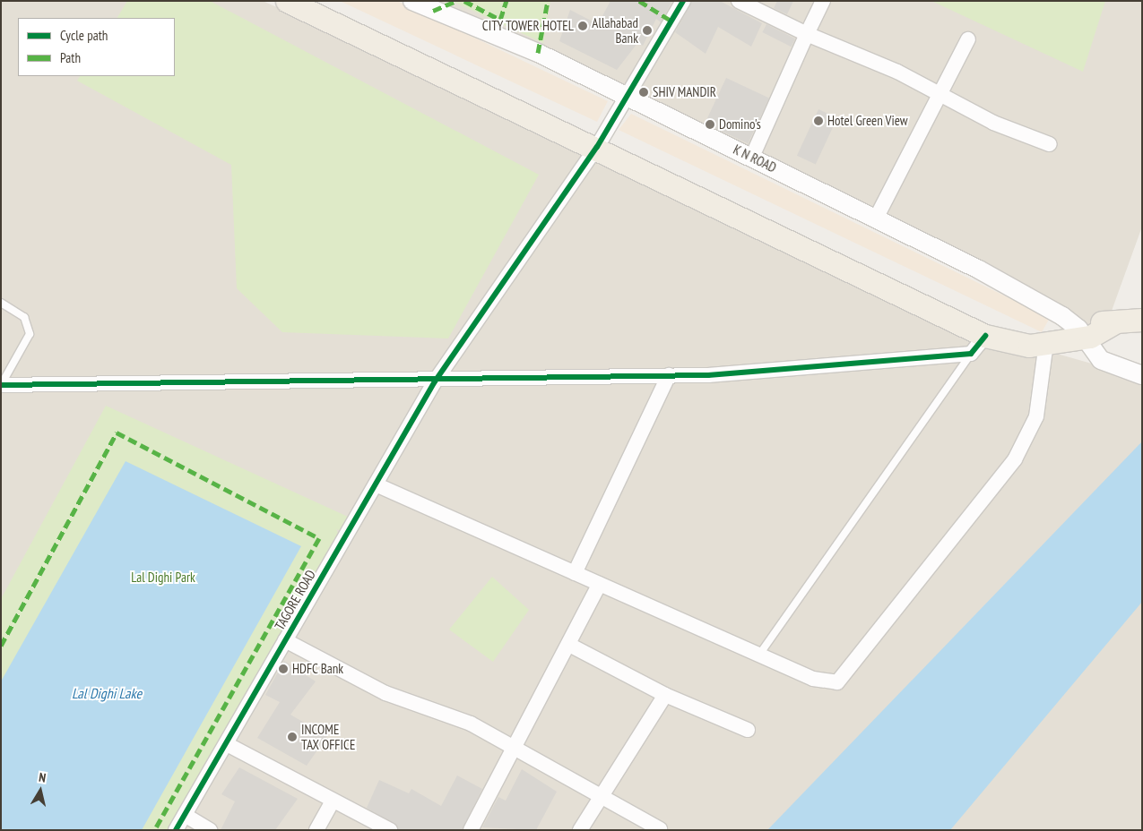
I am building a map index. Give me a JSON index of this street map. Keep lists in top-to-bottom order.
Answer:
{
  "streets": {
    "street": ["K N ROAD", "TAGORE ROAD"]
  },
  "crossings": [
    ["K N ROAD", "TAGORE ROAD"]
  ],
  "water": ["Lal Dighi Lake"],
  "parks": ["Lal Dighi Park"],
  "places": [
    "CITY TOWER HOTEL",
    "Allahabad Bank",
    "SHIV MANDIR",
    "Hotel Green View",
    "Domino's",
    "HDFC Bank",
    "INCOME TAX OFFICE"
  ],
  "legend": ["Cycle path", "Path"],
  "north": "top"
}
